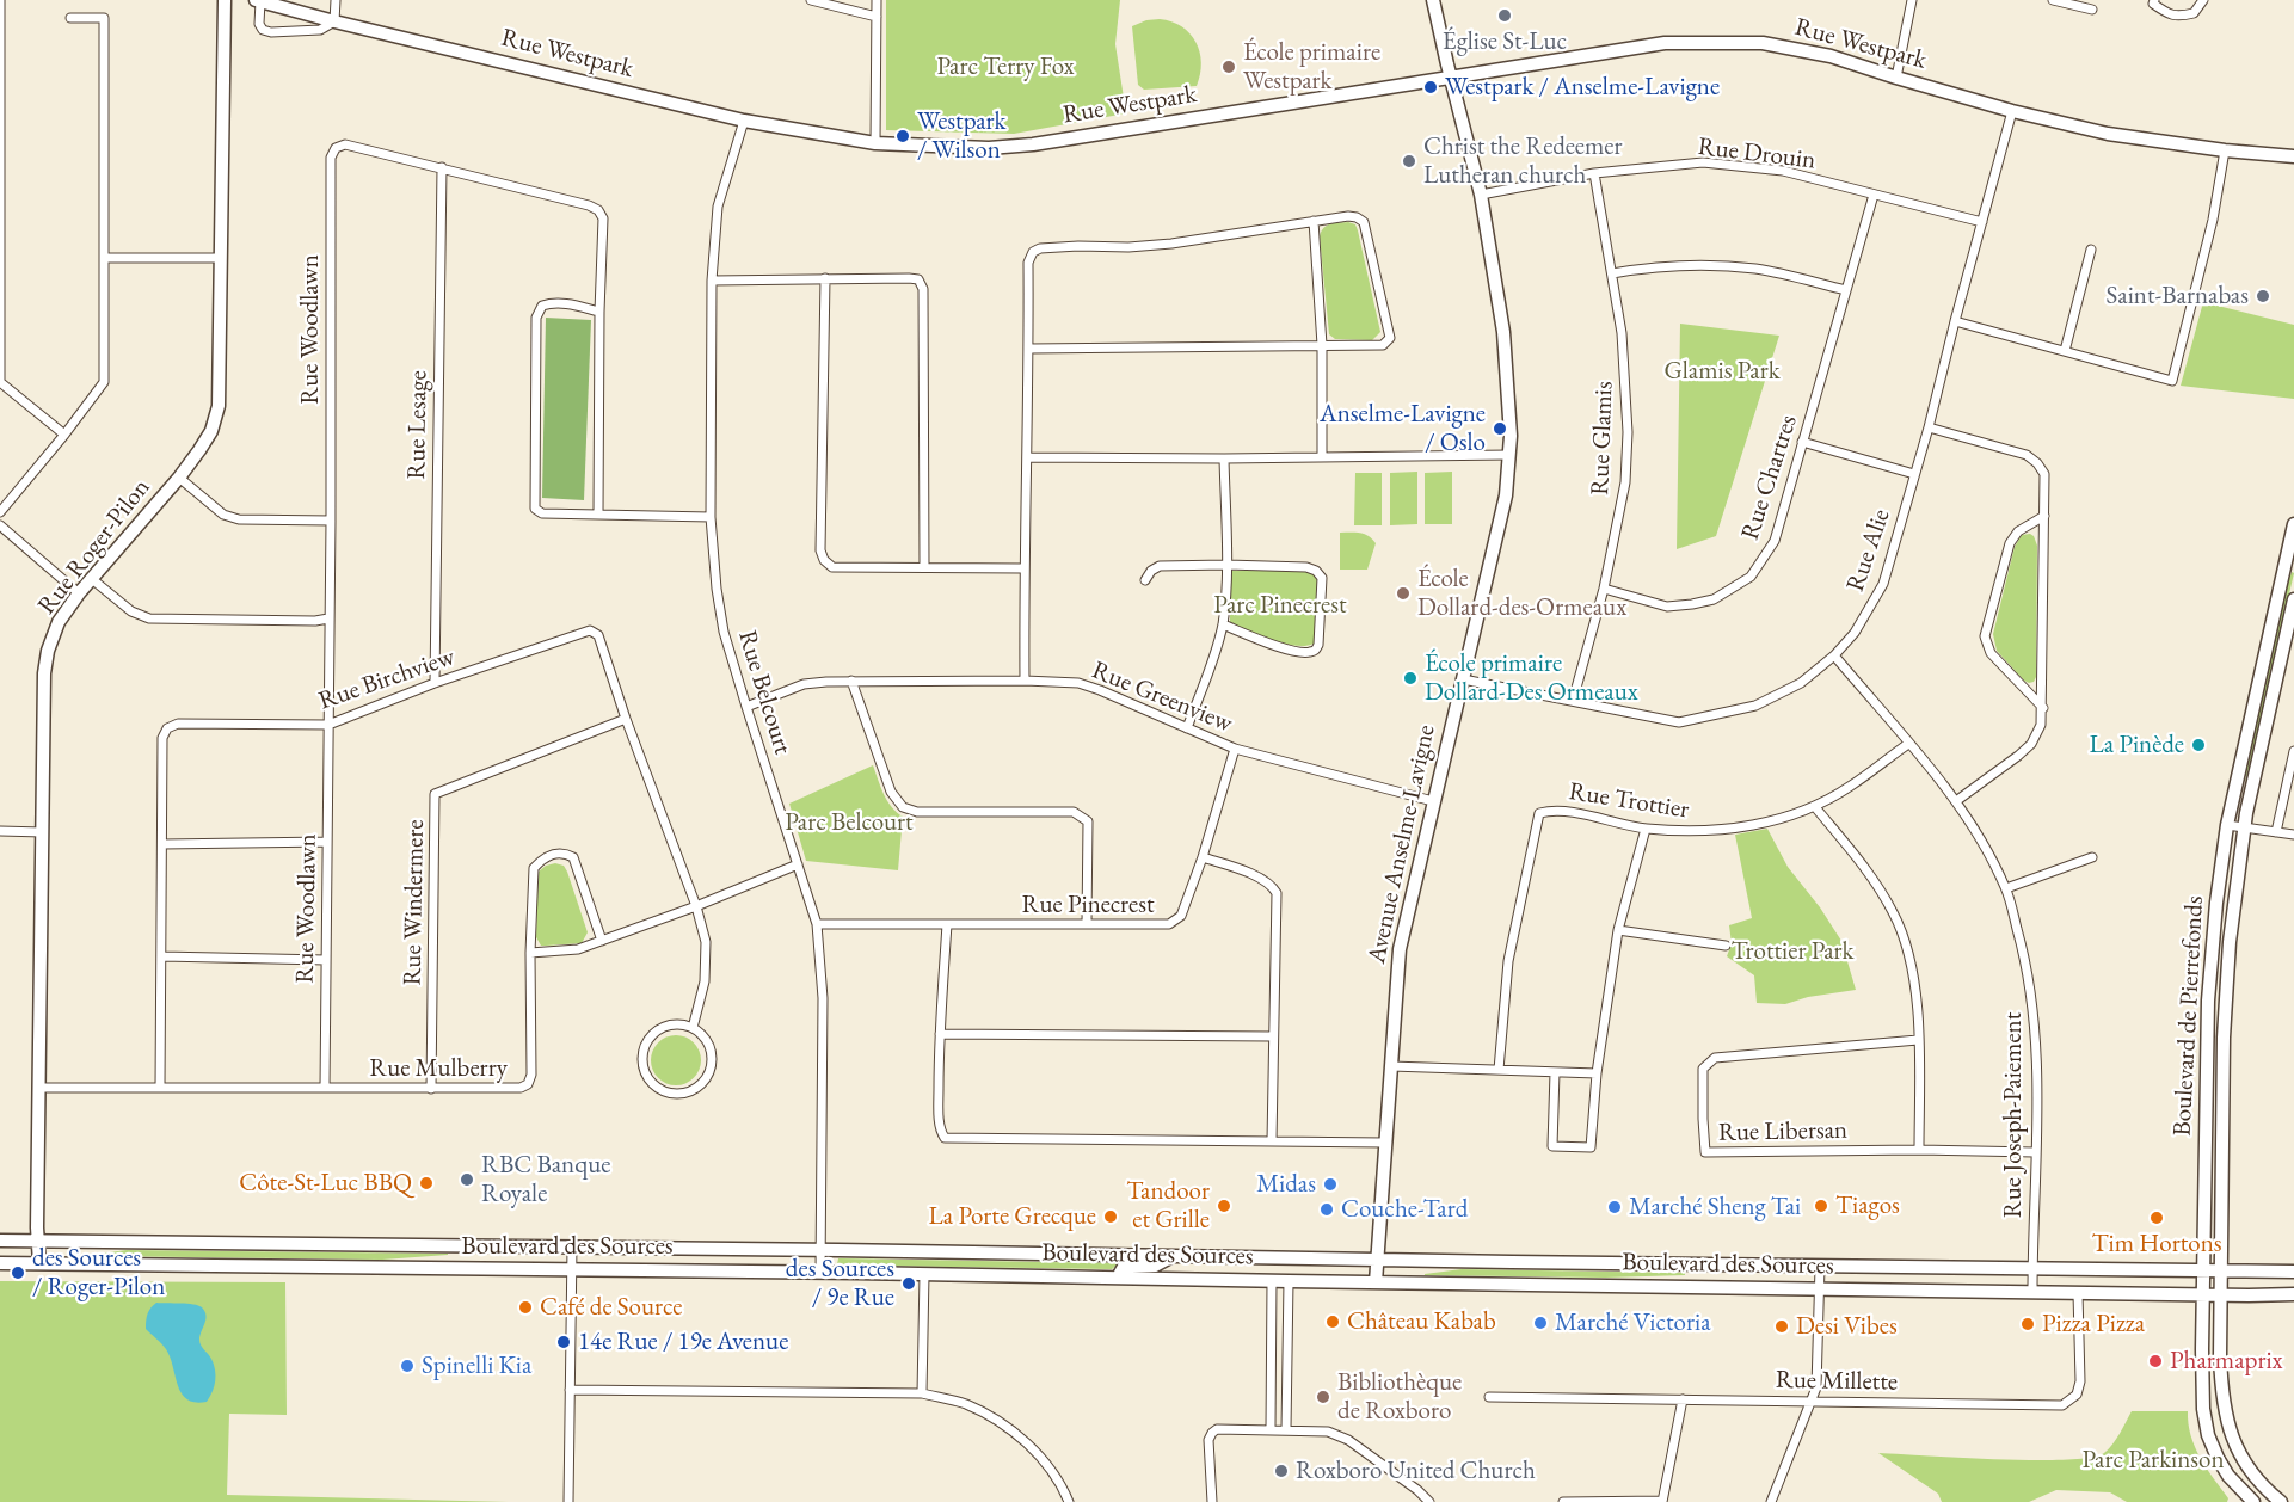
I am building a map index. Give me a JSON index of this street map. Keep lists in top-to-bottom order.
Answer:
{
  "streets": {
    "main road": [
      "Rue Westpark",
      "Rue Roger-Pilon",
      "Avenue Anselme-Lavigne",
      "Boulevard de Pierrefonds",
      "Boulevard des Sources"
    ],
    "street": [
      "Rue Drouin",
      "Rue Woodlawn",
      "Rue Lesage",
      "Rue Glamis",
      "Rue Chartres",
      "Rue Alie",
      "Rue Birchview",
      "Rue Belcourt",
      "Rue Greenview",
      "Rue Trottier",
      "Rue Windermere",
      "Rue Pinecrest",
      "Rue Mulberry",
      "Rue Joseph-Paiement",
      "Rue Libersan",
      "Rue Millette"
    ]
  },
  "crossings": [
    ["Rue Westpark", "Rue Alie"],
    ["Rue Westpark", "Rue Belcourt"],
    ["Rue Westpark", "Avenue Anselme-Lavigne"],
    ["Rue Drouin", "Rue Glamis"],
    ["Rue Drouin", "Rue Chartres"],
    ["Rue Drouin", "Rue Alie"],
    ["Rue Drouin", "Avenue Anselme-Lavigne"],
    ["Rue Woodlawn", "Rue Lesage"],
    ["Rue Woodlawn", "Rue Birchview"],
    ["Rue Woodlawn", "Rue Mulberry"],
    ["Rue Lesage", "Rue Birchview"],
    ["Rue Glamis", "Rue Chartres"],
    ["Rue Glamis", "Rue Alie"],
    ["Rue Roger-Pilon", "Rue Mulberry"],
    ["Rue Roger-Pilon", "Boulevard des Sources"],
    ["Rue Alie", "Avenue Anselme-Lavigne"],
    ["Rue Alie", "Rue Joseph-Paiement"],
    ["Rue Birchview", "Rue Windermere"],
    ["Rue Birchview", "Rue Mulberry"],
    ["Rue Belcourt", "Rue Greenview"],
    ["Rue Belcourt", "Rue Pinecrest"],
    ["Rue Belcourt", "Boulevard des Sources"],
    ["Rue Greenview", "Avenue Anselme-Lavigne"],
    ["Rue Greenview", "Rue Pinecrest"],
    ["Rue Trottier", "Rue Joseph-Paiement"],
    ["Avenue Anselme-Lavigne", "Boulevard des Sources"],
    ["Rue Windermere", "Rue Mulberry"],
    ["Boulevard de Pierrefonds", "Boulevard des Sources"],
    ["Rue Joseph-Paiement", "Rue Libersan"],
    ["Rue Joseph-Paiement", "Boulevard des Sources"],
    ["Boulevard des Sources", "Rue Millette"]
  ],
  "parks": [
    "Parc Terry Fox",
    "Glamis Park",
    "Parc Pinecrest",
    "Parc Belcourt",
    "Trottier Park",
    "Parc Parkinson"
  ],
  "places": [
    "Église St-Luc",
    "École primaire Westpark",
    "Westpark / Anselme-Lavigne",
    "Westpark / Wilson",
    "Christ the Redeemer Lutheran church",
    "Saint-Barnabas",
    "Anselme-Lavigne / Oslo",
    "École Dollard-des-Ormeaux",
    "École primaire Dollard-Des Ormeaux",
    "La Pinède",
    "RBC Banque Royale",
    "Côte-St-Luc BBQ",
    "Midas",
    "Tandoor et Grille",
    "Tiagos",
    "Marché Sheng Tai",
    "Couche-Tard",
    "La Porte Grecque",
    "Tim Hortons",
    "des Sources / Roger-Pilon",
    "des Sources / 9e Rue",
    "Café de Source",
    "Château Kabab",
    "Marché Victoria",
    "Pizza Pizza",
    "Desi Vibes",
    "14e Rue / 19e Avenue",
    "Pharmaprix",
    "Spinelli Kia",
    "Bibliothèque de Roxboro",
    "Roxboro United Church"
  ]
}
